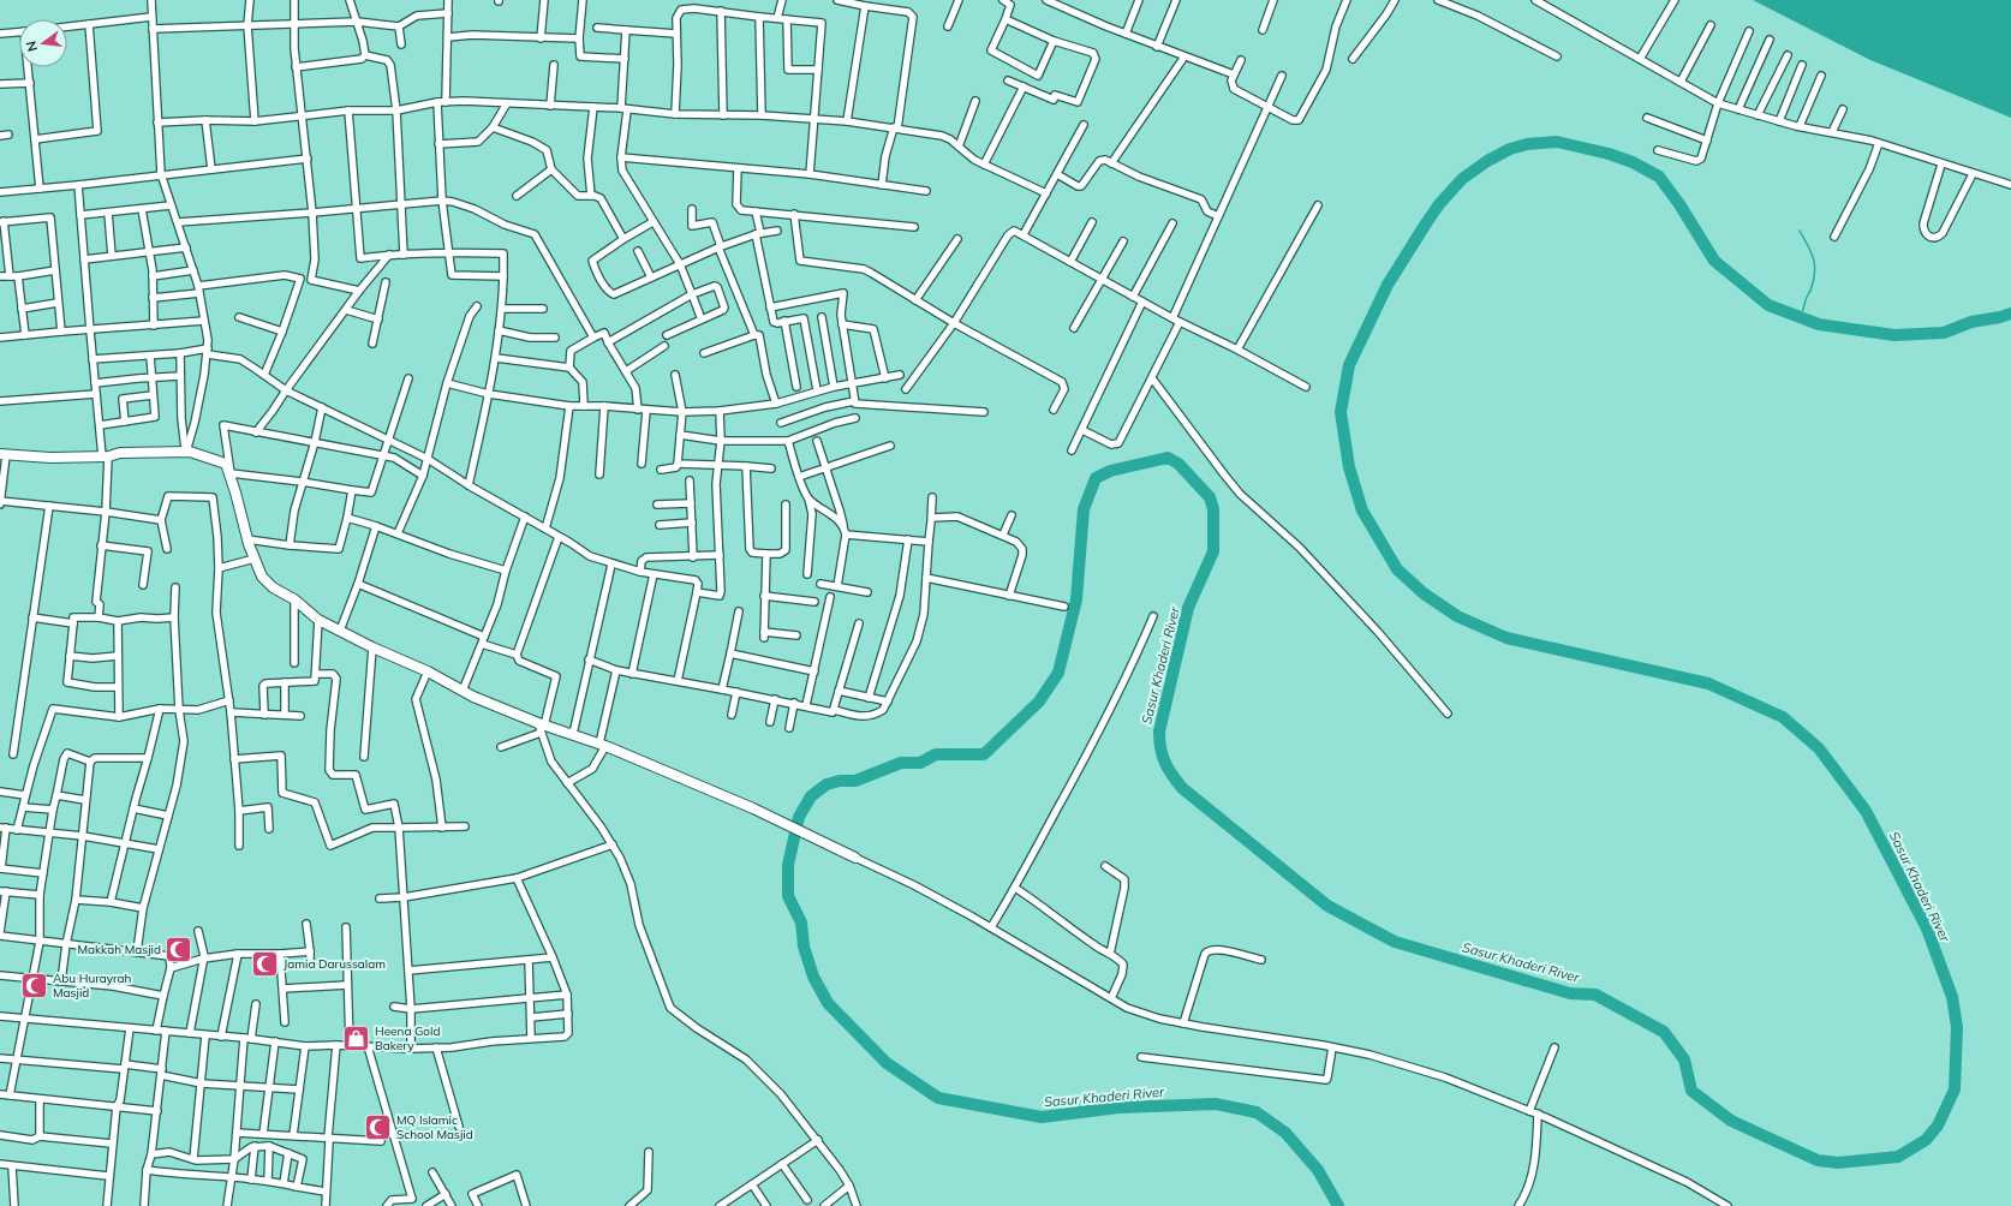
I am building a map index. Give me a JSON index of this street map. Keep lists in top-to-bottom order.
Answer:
{
  "water": ["Sasur Khaderi River"],
  "places": {
    "mosque": [
      "Makkah Masjid",
      "Jamia Darussalam",
      "Abu Hurayrah Masjid",
      "MQ Islamic School Masjid"
    ],
    "shop": ["Heena Gold Bakery"]
  },
  "north": "left"
}
